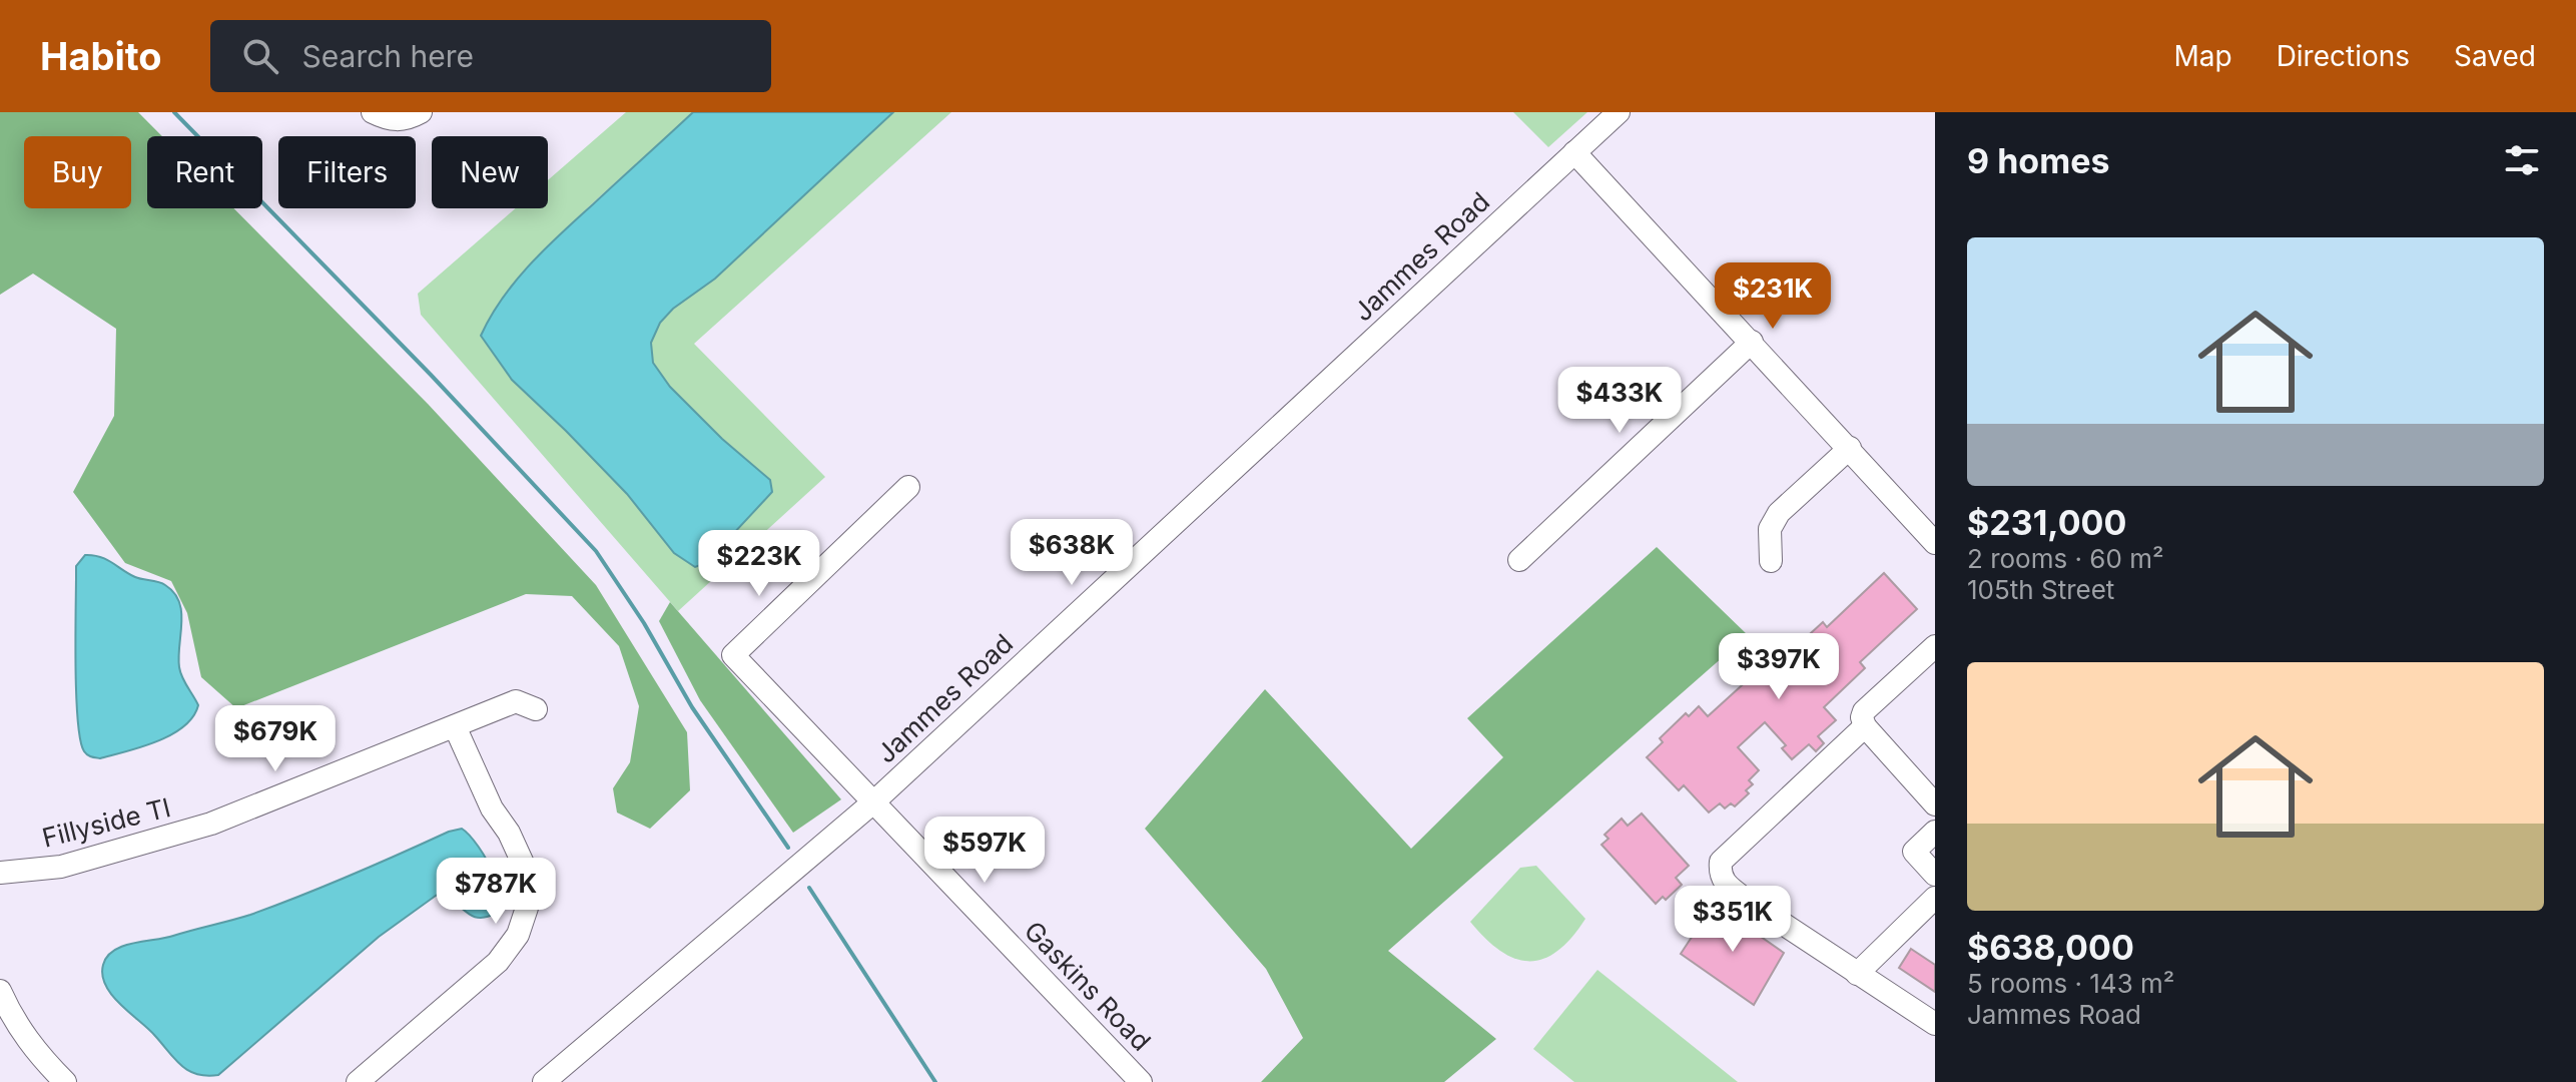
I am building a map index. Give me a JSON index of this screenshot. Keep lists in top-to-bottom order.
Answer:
{
  "streets": {
    "street": ["Jammes Road", "Fillyside Tl", "Gaskins Road"]
  },
  "crossings": [
    ["Jammes Road", "Gaskins Road"]
  ],
  "page": {
    "header": "Habito",
    "search": "Search here",
    "nav": ["Map", "Directions", "Saved"],
    "heading": "9 homes",
    "chip": [
      "Buy",
      "Rent",
      "Filters",
      "New"
    ],
    "list": [
      {
        "name": "$231,000",
        "note": "2 rooms · 60 m² · 105th Street"
      },
      {
        "name": "$638,000",
        "note": "5 rooms · 143 m² · Jammes Road"
      }
    ],
    "price": [
      "$231K",
      "$433K",
      "$638K",
      "$223K",
      "$397K",
      "$679K",
      "$597K",
      "$787K",
      "$351K"
    ]
  }
}
